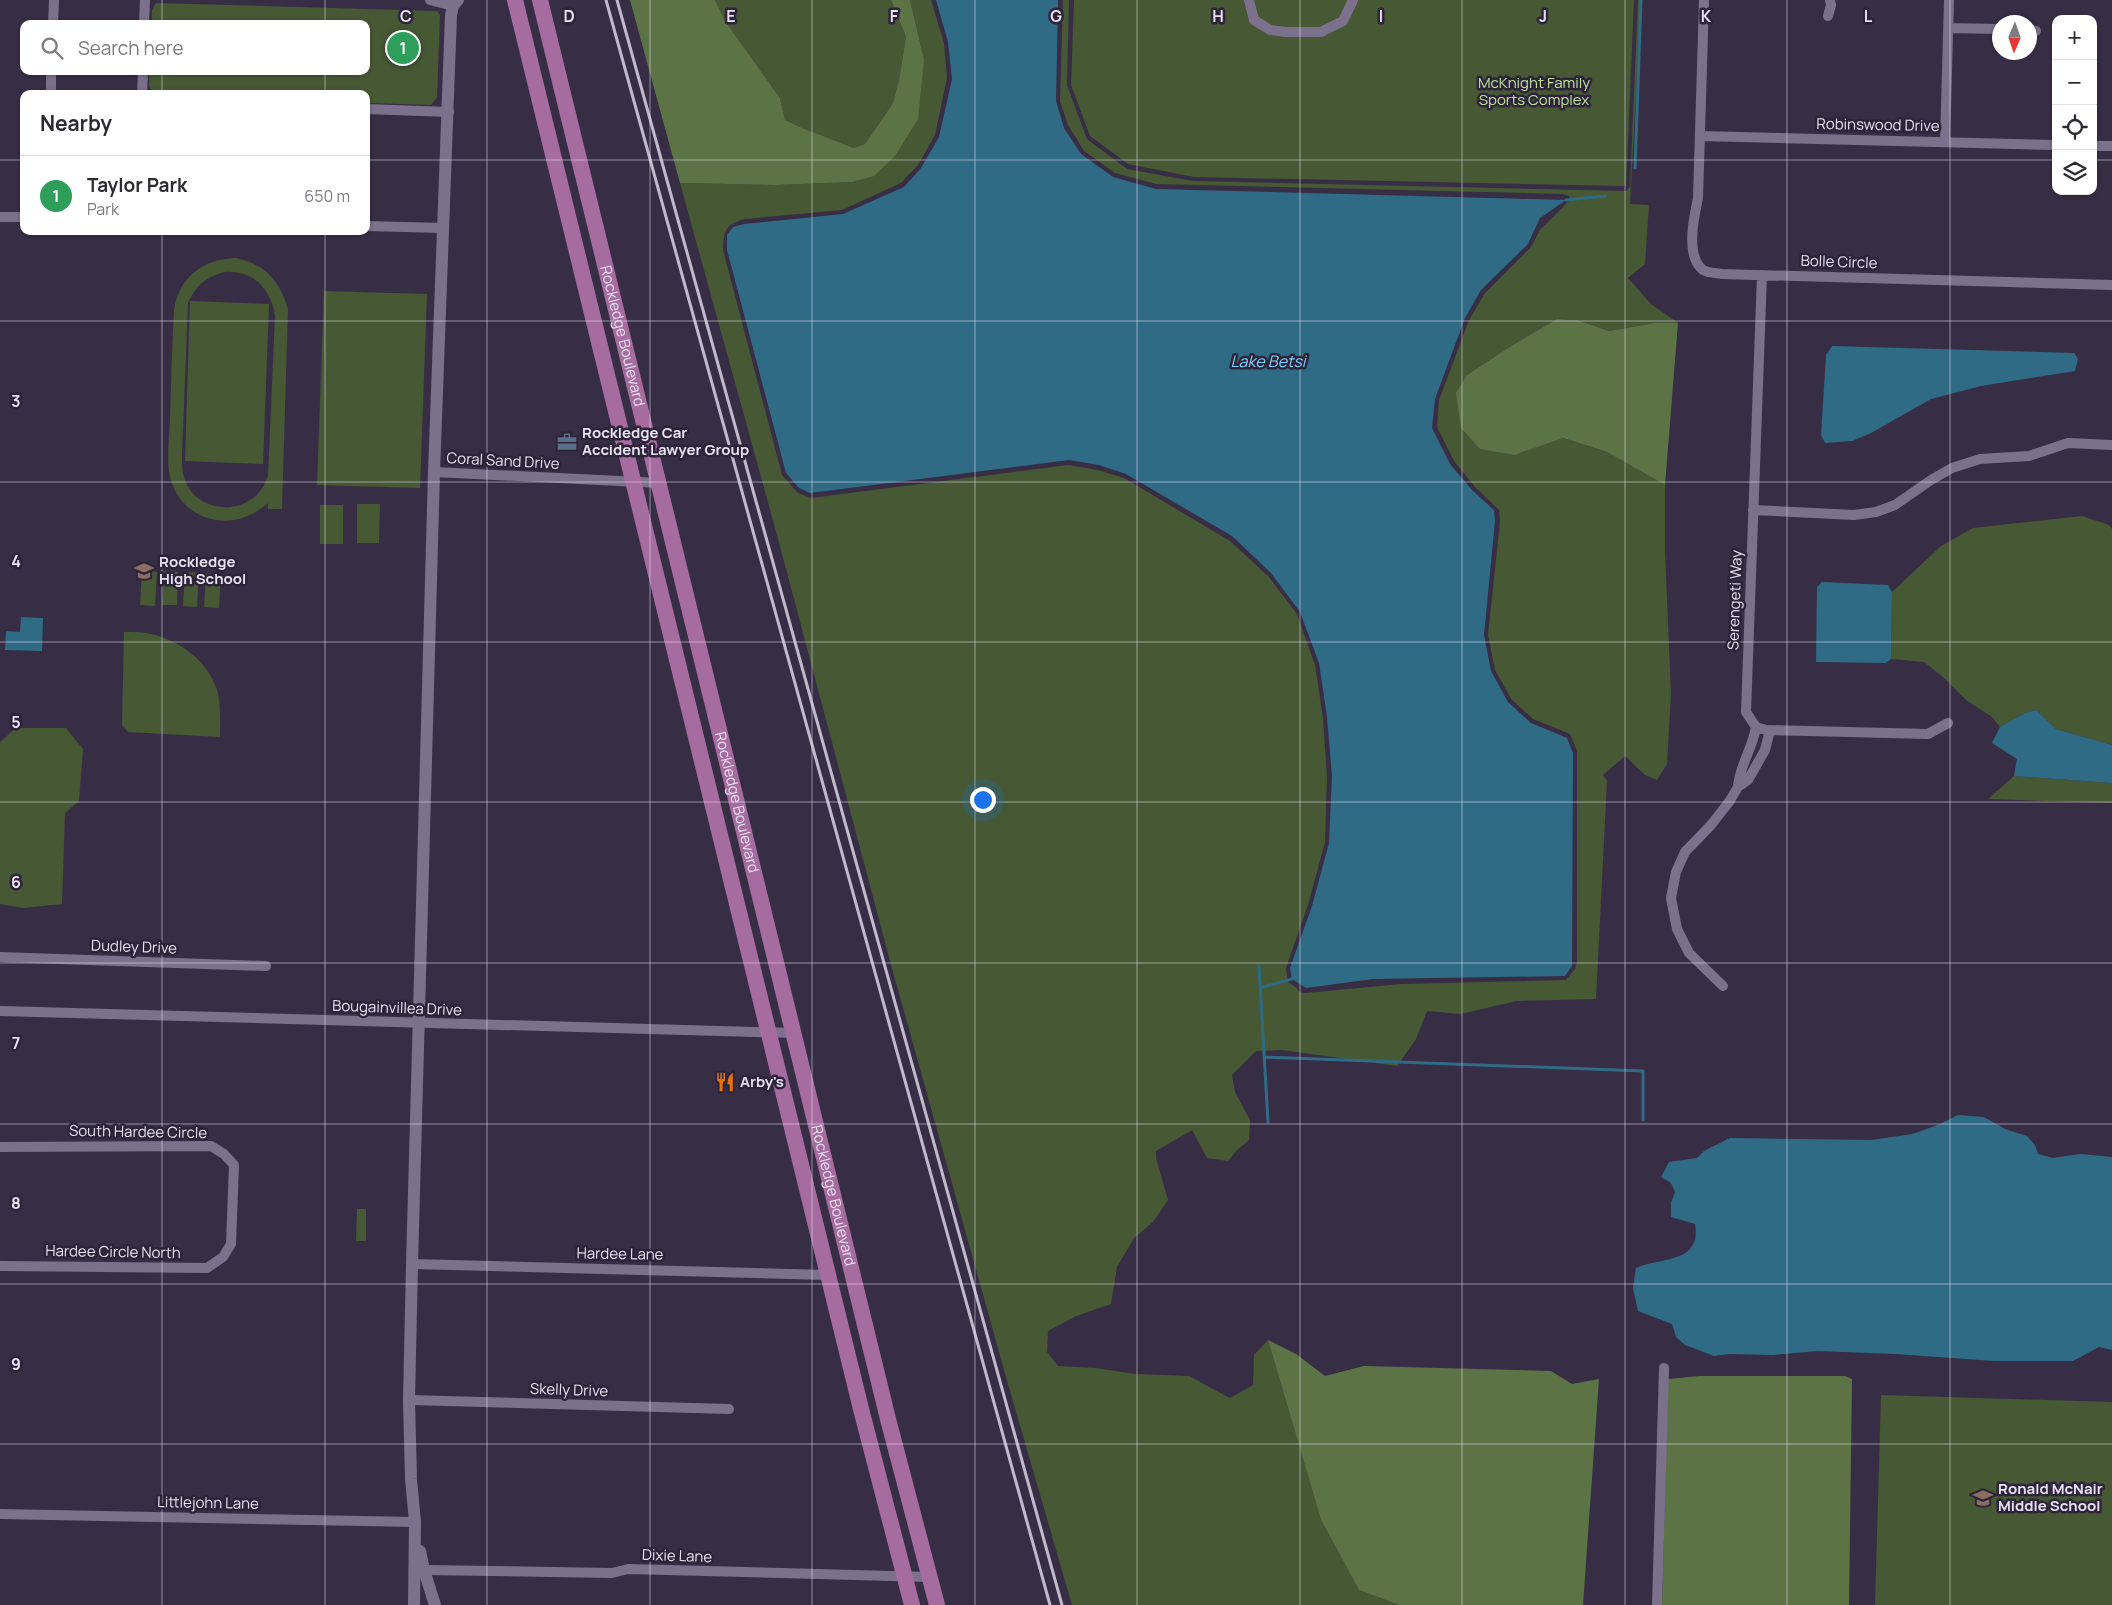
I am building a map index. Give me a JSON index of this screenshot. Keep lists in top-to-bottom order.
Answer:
{
  "streets": {
    "main road": ["Rockledge Boulevard"],
    "street": [
      "Robinswood Drive",
      "Bolle Circle",
      "Coral Sand Drive",
      "Serengeti Way",
      "Dudley Drive",
      "Bougainvillea Drive",
      "South Hardee Circle",
      "Hardee Circle North",
      "Hardee Lane",
      "Skelly Drive",
      "Littlejohn Lane",
      "Dixie Lane"
    ]
  },
  "crossings": [
    ["Robinswood Drive", "Bolle Circle"],
    ["Bolle Circle", "Serengeti Way"],
    ["Rockledge Boulevard", "Coral Sand Drive"],
    ["Rockledge Boulevard", "Bougainvillea Drive"],
    ["Rockledge Boulevard", "Hardee Lane"],
    ["Rockledge Boulevard", "Dixie Lane"],
    ["South Hardee Circle", "Hardee Circle North"]
  ],
  "water": ["Lake Betsi"],
  "parks": ["McKnight Family Sports Complex"],
  "places": {
    "office": ["Rockledge Car Accident Lawyer Group"],
    "school or university": ["Rockledge High School", "Ronald McNair Middle School"],
    "restaurant": ["Arby's"]
  },
  "north": "bottom",
  "page": {
    "map_buttons": ["+", "−"],
    "search": "Search here",
    "pins": "1",
    "heading": "Nearby",
    "list": [
      {
        "mark": "1",
        "name": "Taylor Park",
        "note": "Park",
        "value": "650 m"
      }
    ]
  },
  "grid": {
    "columns": [
      "C",
      "D",
      "E",
      "F",
      "G",
      "H",
      "I",
      "J",
      "K",
      "L"
    ],
    "rows": [
      "3",
      "4",
      "5",
      "6",
      "7",
      "8",
      "9"
    ]
  }
}
